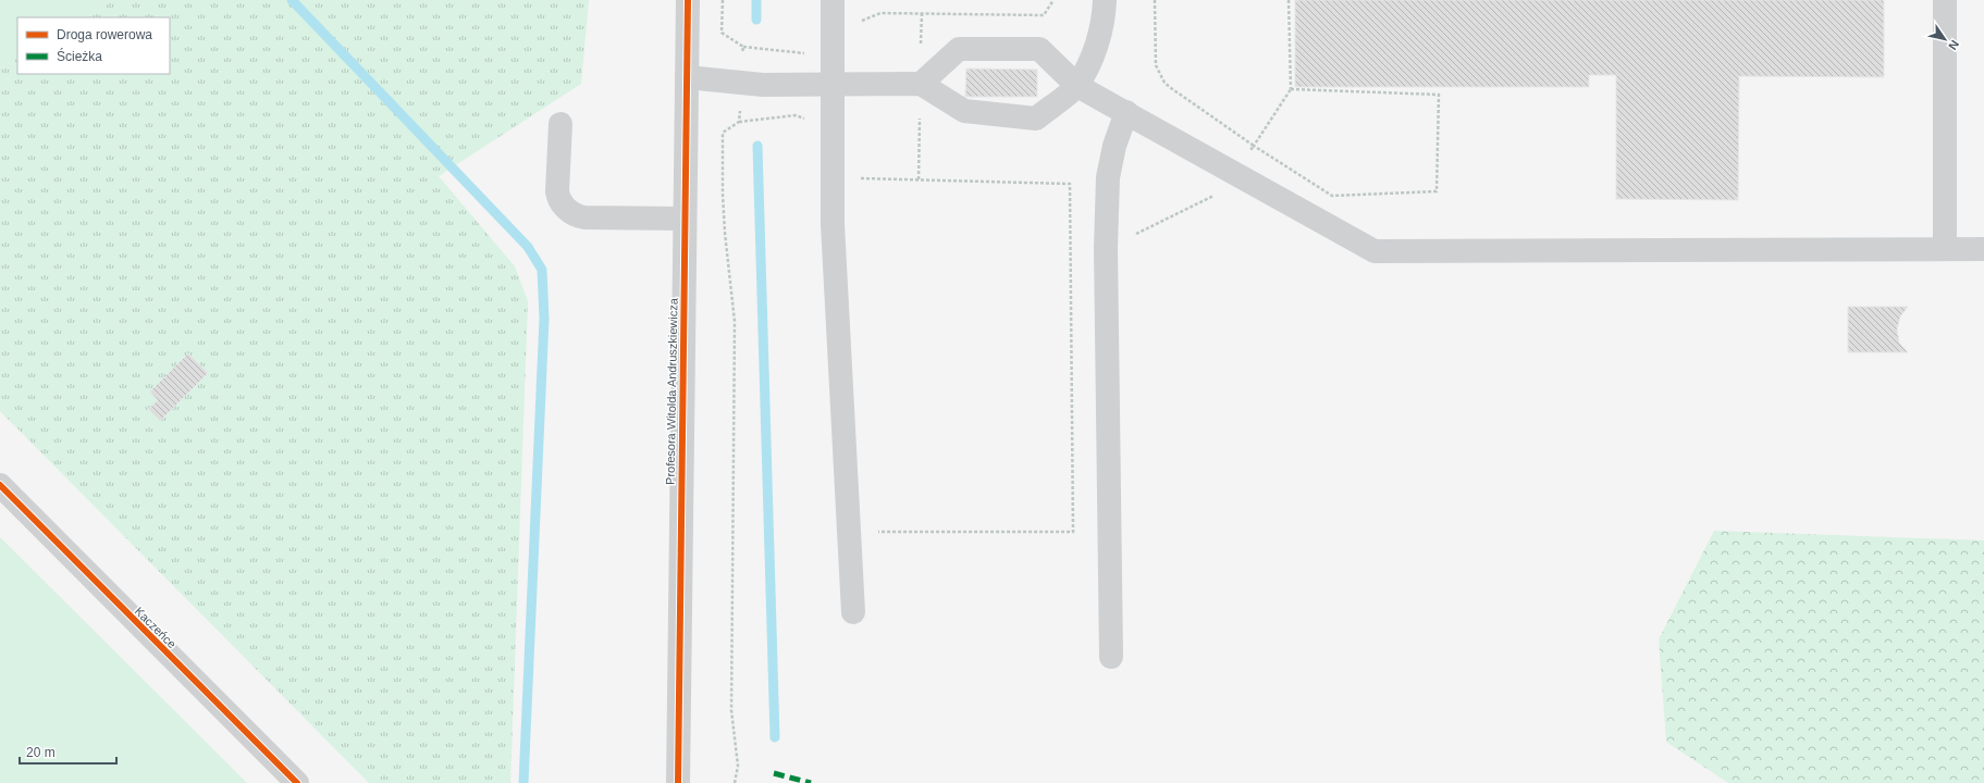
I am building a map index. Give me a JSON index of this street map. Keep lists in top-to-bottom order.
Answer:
{
  "streets": {
    "street": ["Profesora Witolda Andruszkiewicza", "Kaczeńce"]
  },
  "legend": ["Droga rowerowa", "Ścieżka"],
  "scale_bar": "20 m",
  "north": "bottom right"
}
